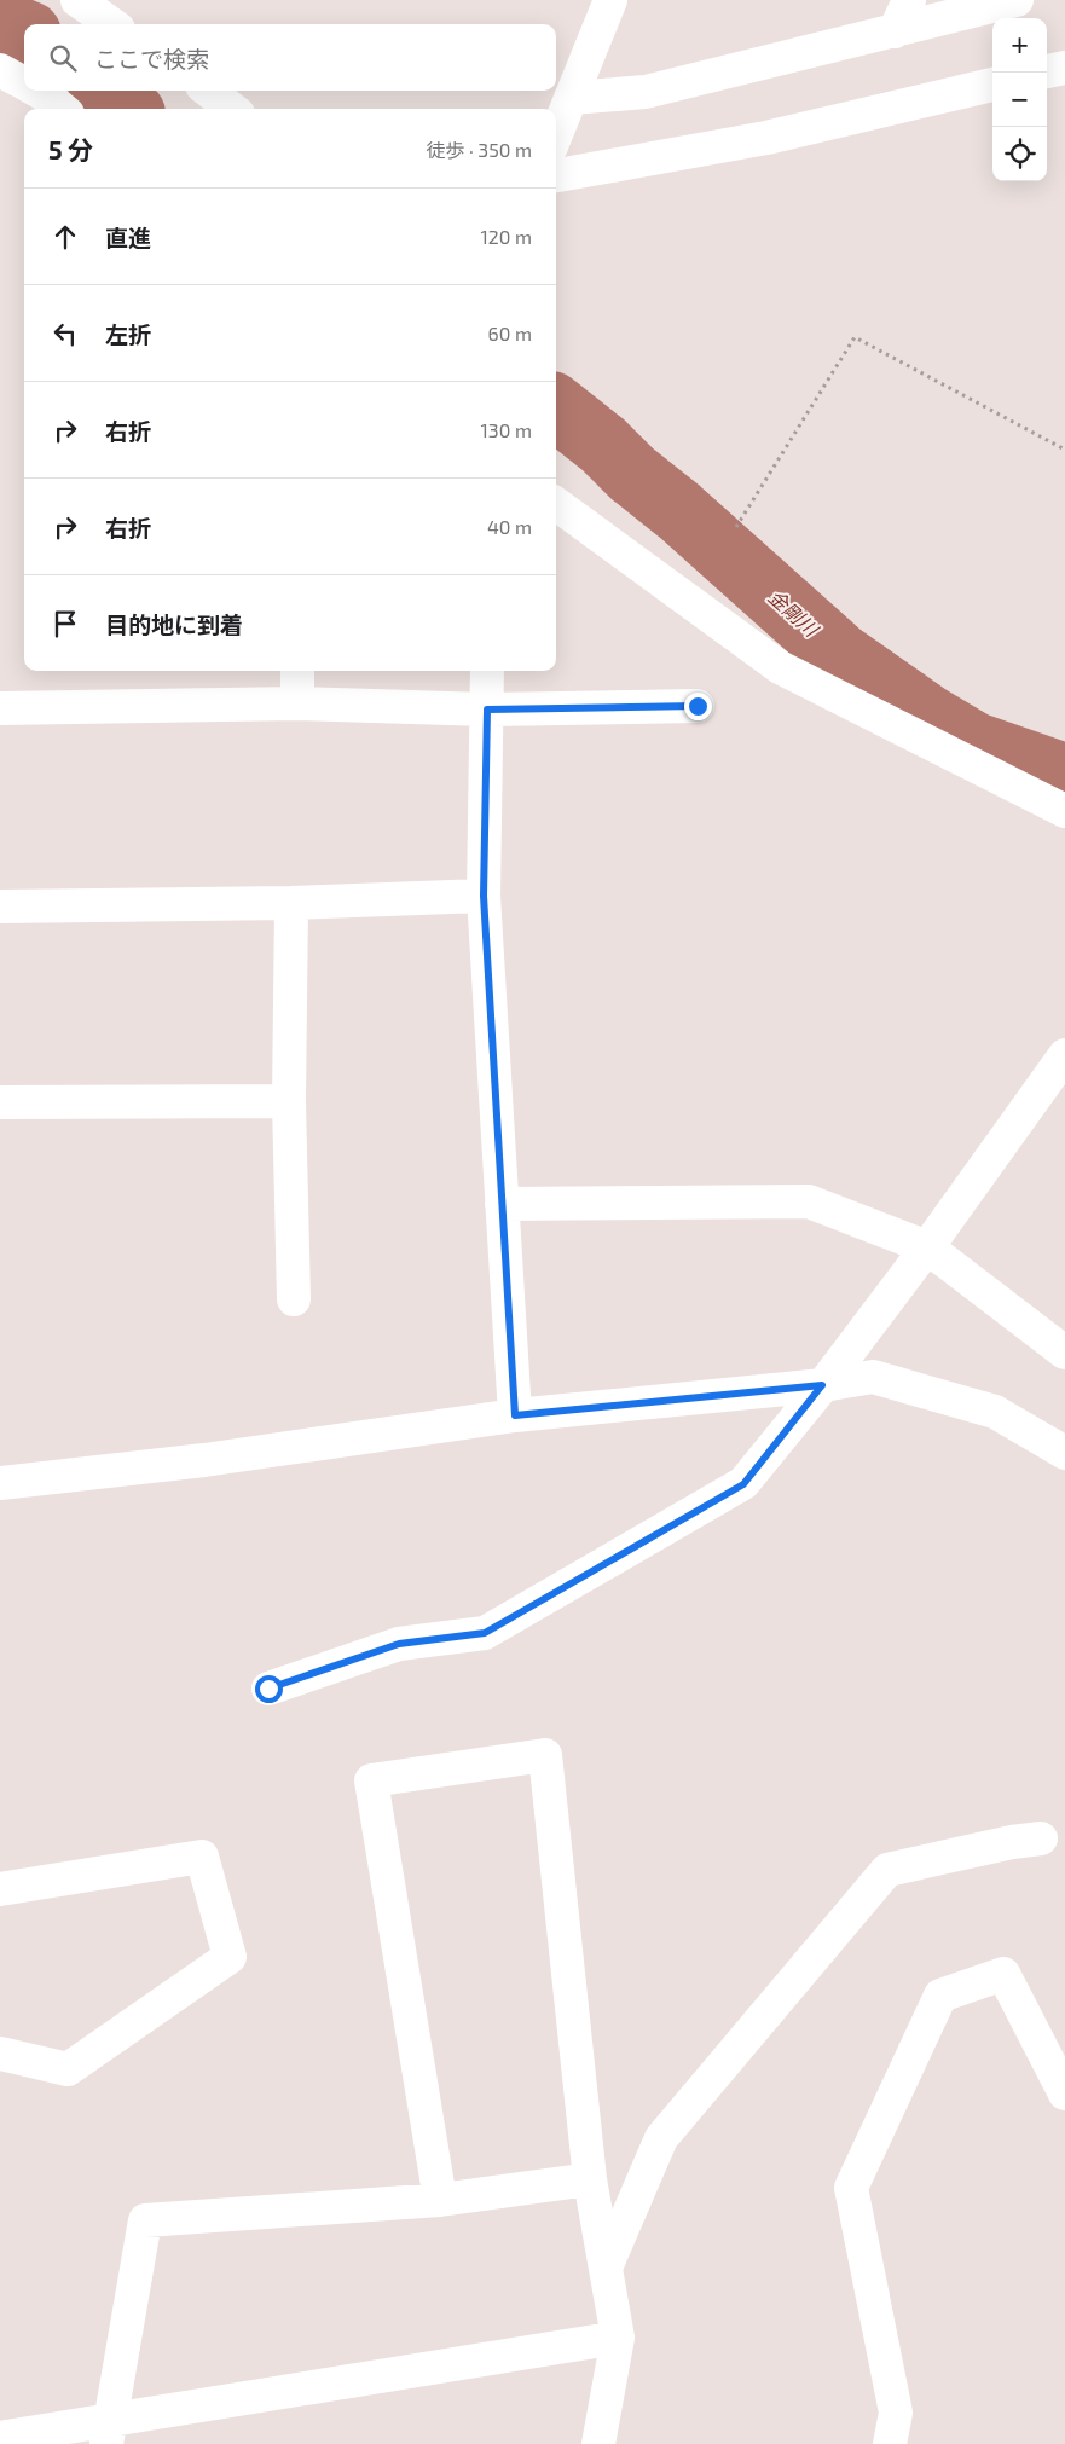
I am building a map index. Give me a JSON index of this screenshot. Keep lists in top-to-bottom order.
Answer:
{
  "water": ["金剛川"],
  "page": {
    "map_buttons": ["+", "−"],
    "search": "ここで検索",
    "heading": ["5 分", "徒歩 · 350 m"],
    "list": [
      ["直進", "120 m"],
      ["左折", "60 m"],
      ["右折", "130 m"],
      ["右折", "40 m"],
      "目的地に到着"
    ]
  }
}
